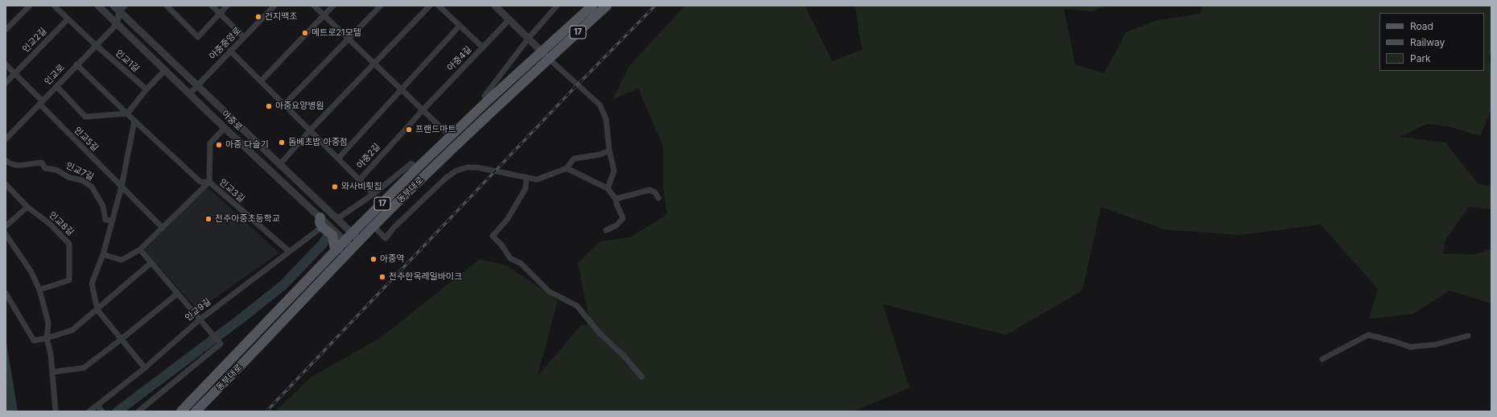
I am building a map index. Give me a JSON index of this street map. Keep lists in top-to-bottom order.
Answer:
{
  "streets": {
    "main road": ["17", "동부대로"],
    "street": [
      "인교2길",
      "아중중앙로",
      "아중4길",
      "인교1길",
      "인교로",
      "아중로",
      "인교5길",
      "아중2길",
      "인교7길",
      "인교3길",
      "인교8길",
      "인교9길"
    ]
  },
  "crossings": [
    ["인교2길", "인교5길"],
    ["아중중앙로", "아중로"],
    ["아중중앙로", "아중2길"],
    ["아중4길", "아중2길"],
    ["인교1길", "인교로"],
    ["인교로", "아중로"],
    ["인교로", "인교5길"],
    ["인교로", "인교3길"],
    ["아중로", "동부대로"],
    ["아중로", "인교9길"],
    ["인교3길", "인교9길"]
  ],
  "places": [
    "건지맥조",
    "메트로21모텔",
    "아중요양병원",
    "프랜드마트",
    "돔베초밥 아중점",
    "아중 다슬기",
    "와사비횟집",
    "전주아중초등학교",
    "아중역",
    "전주한옥레일바이크"
  ],
  "legend": ["Road", "Railway", "Park"]
}
